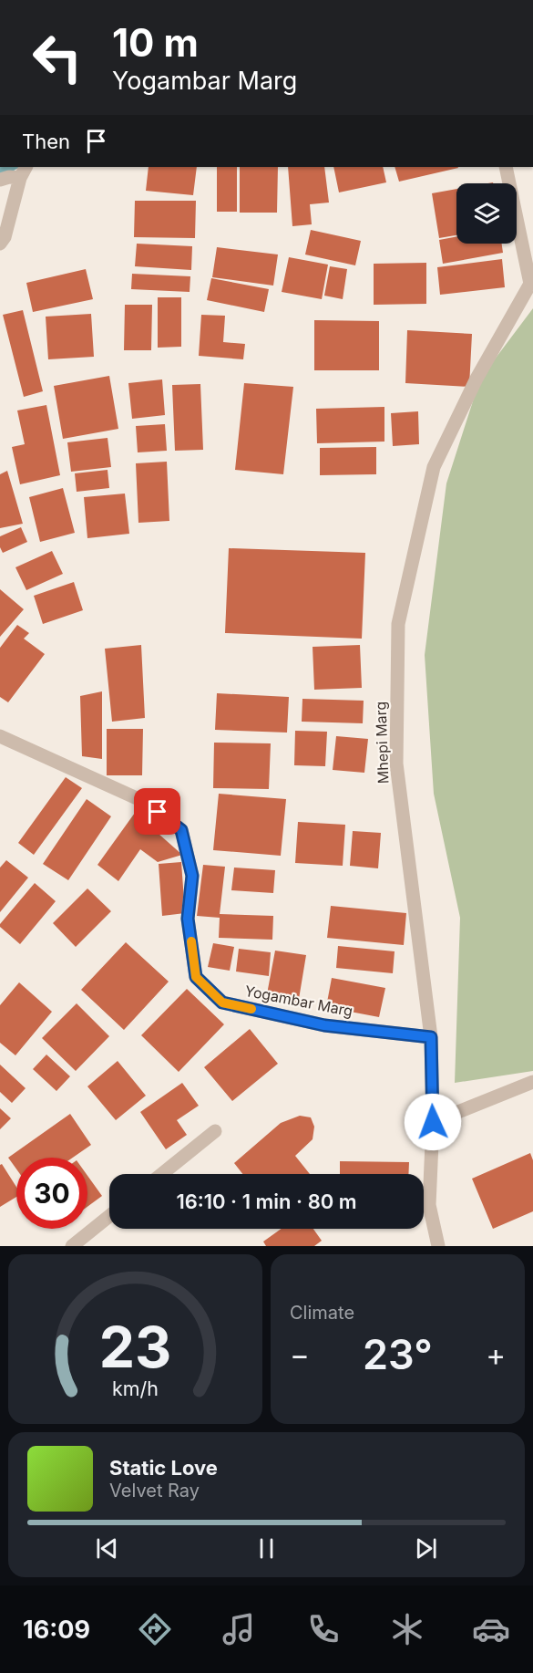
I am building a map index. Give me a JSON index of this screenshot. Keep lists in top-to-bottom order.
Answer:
{
  "streets": {
    "street": ["Mhepi Marg", "Yogambar Marg"]
  },
  "crossings": [
    ["Mhepi Marg", "Yogambar Marg"]
  ],
  "page": {
    "turn": ["10 m", "Yogambar Marg"],
    "then": "Then",
    "limit": "30",
    "trip": "16:10 · 1 min · 80 m",
    "tile": "Climate",
    "heat": ["−", "23°", "+"],
    "song": ["Static Love", "Velvet Ray"],
    "tabs": "16:09",
    "gauge": ["23", "km/h"]
  }
}
